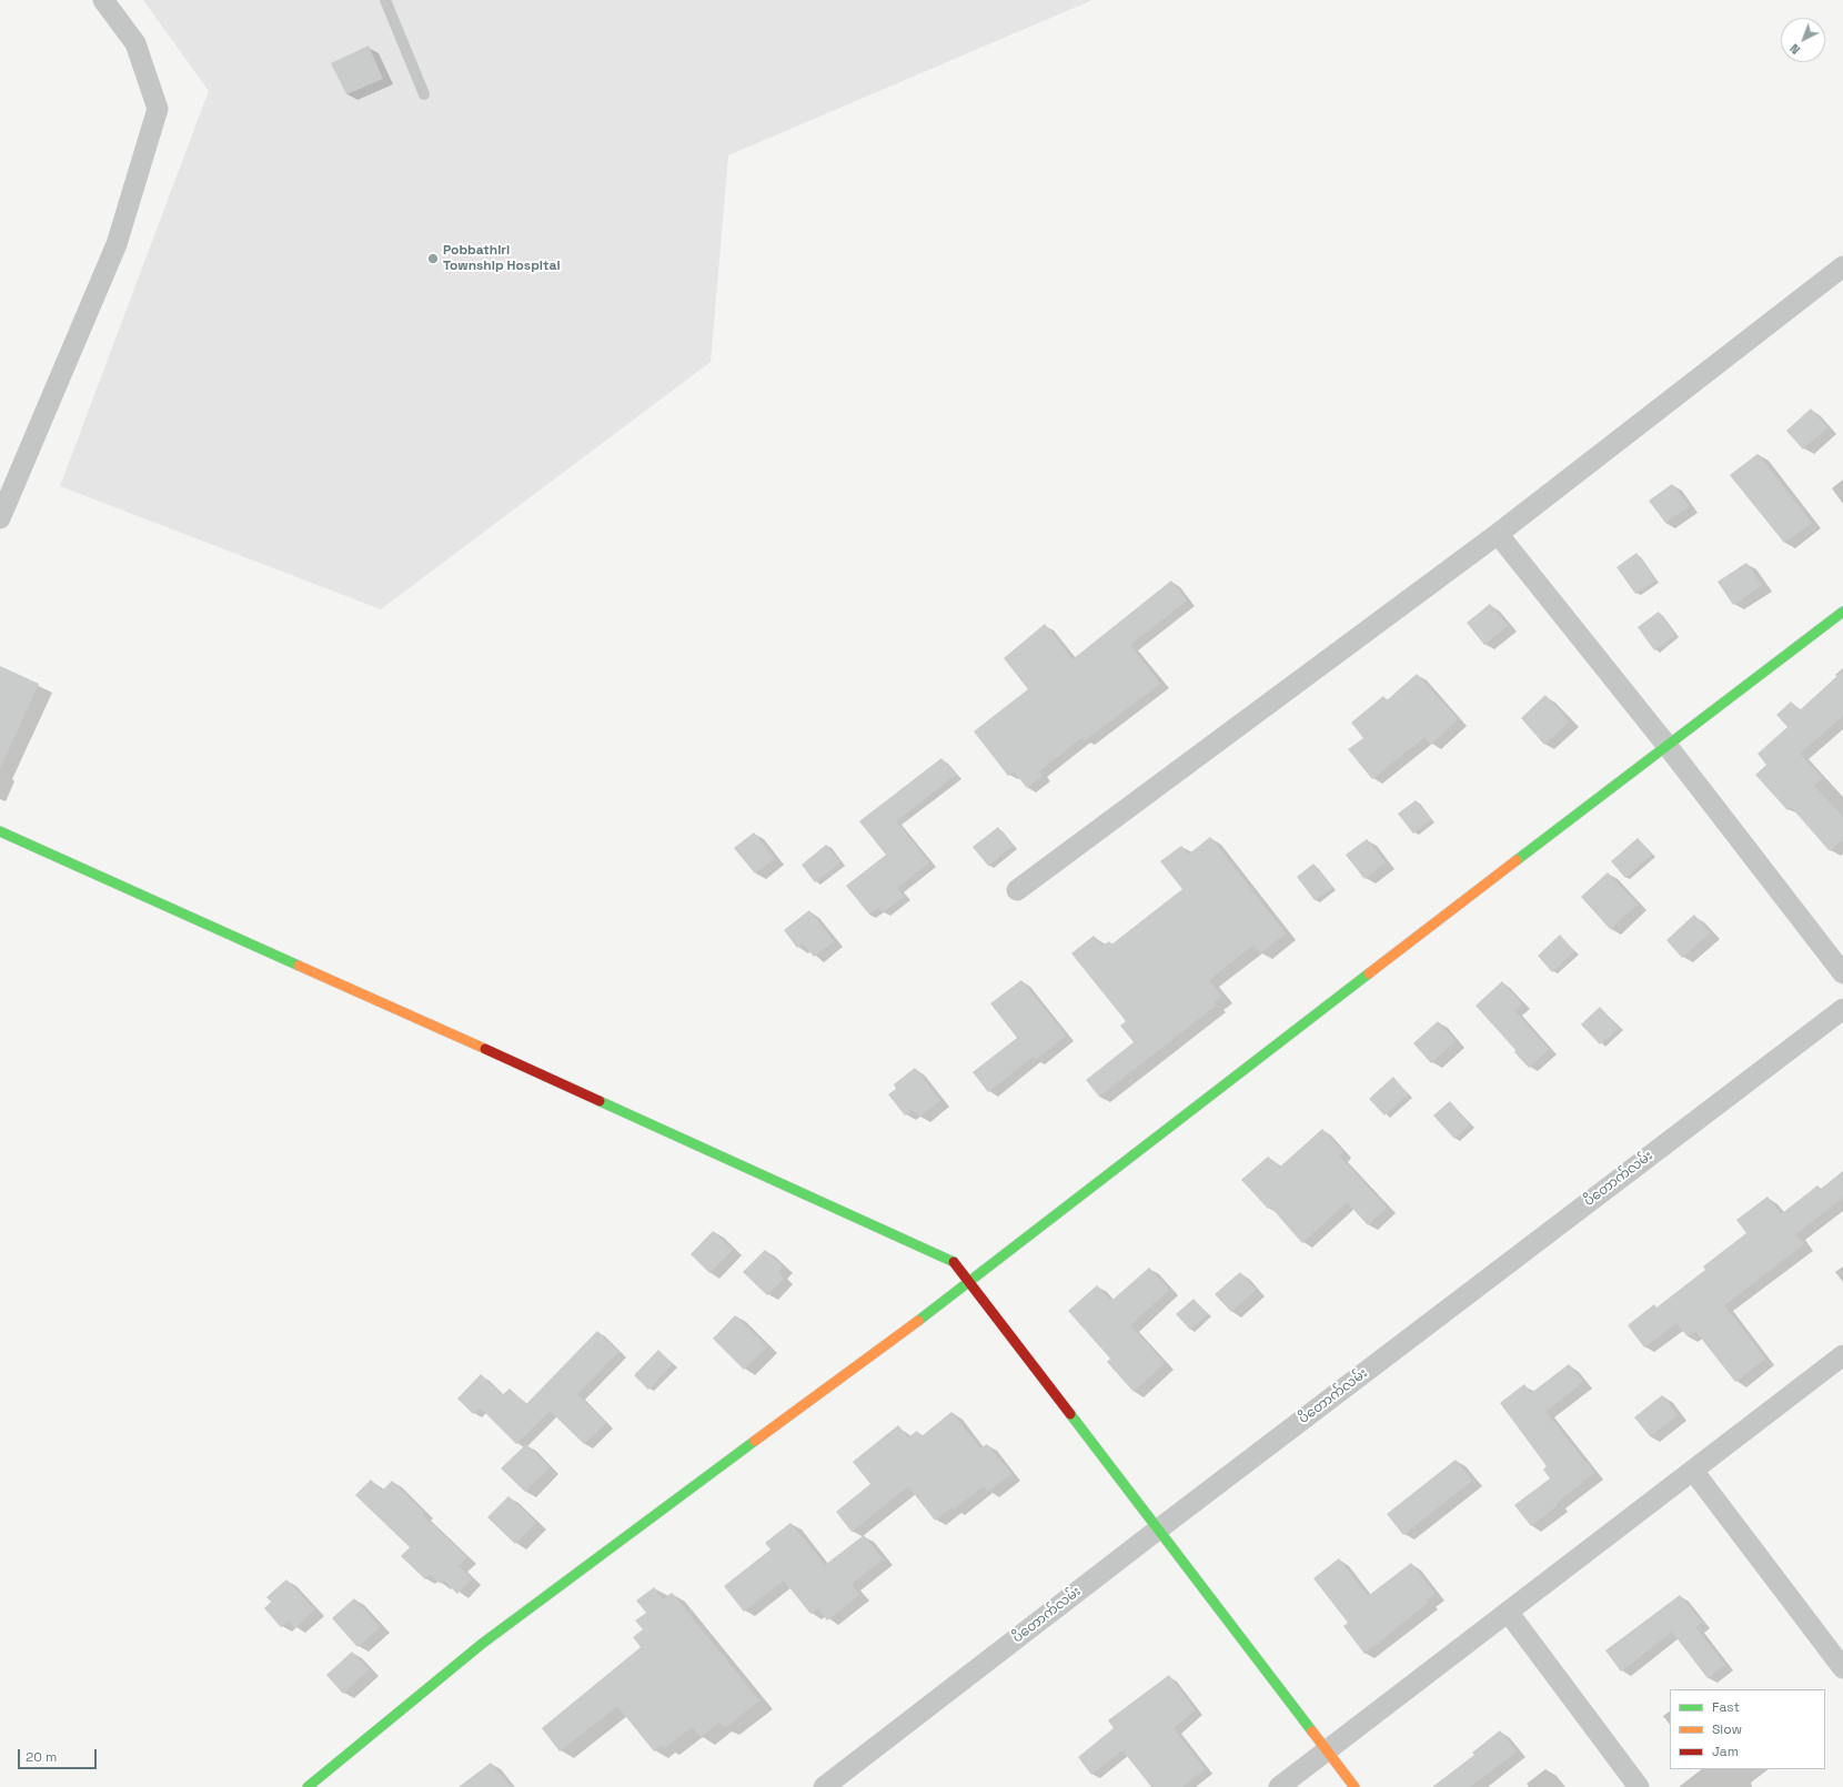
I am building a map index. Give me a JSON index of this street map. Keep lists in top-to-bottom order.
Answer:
{
  "streets": {
    "street": ["ပိတောက်လမ်း"]
  },
  "places": ["Pobbathiri Township Hospital"],
  "legend": ["Fast", "Slow", "Jam"],
  "scale_bar": "20 m",
  "north": "bottom left"
}
